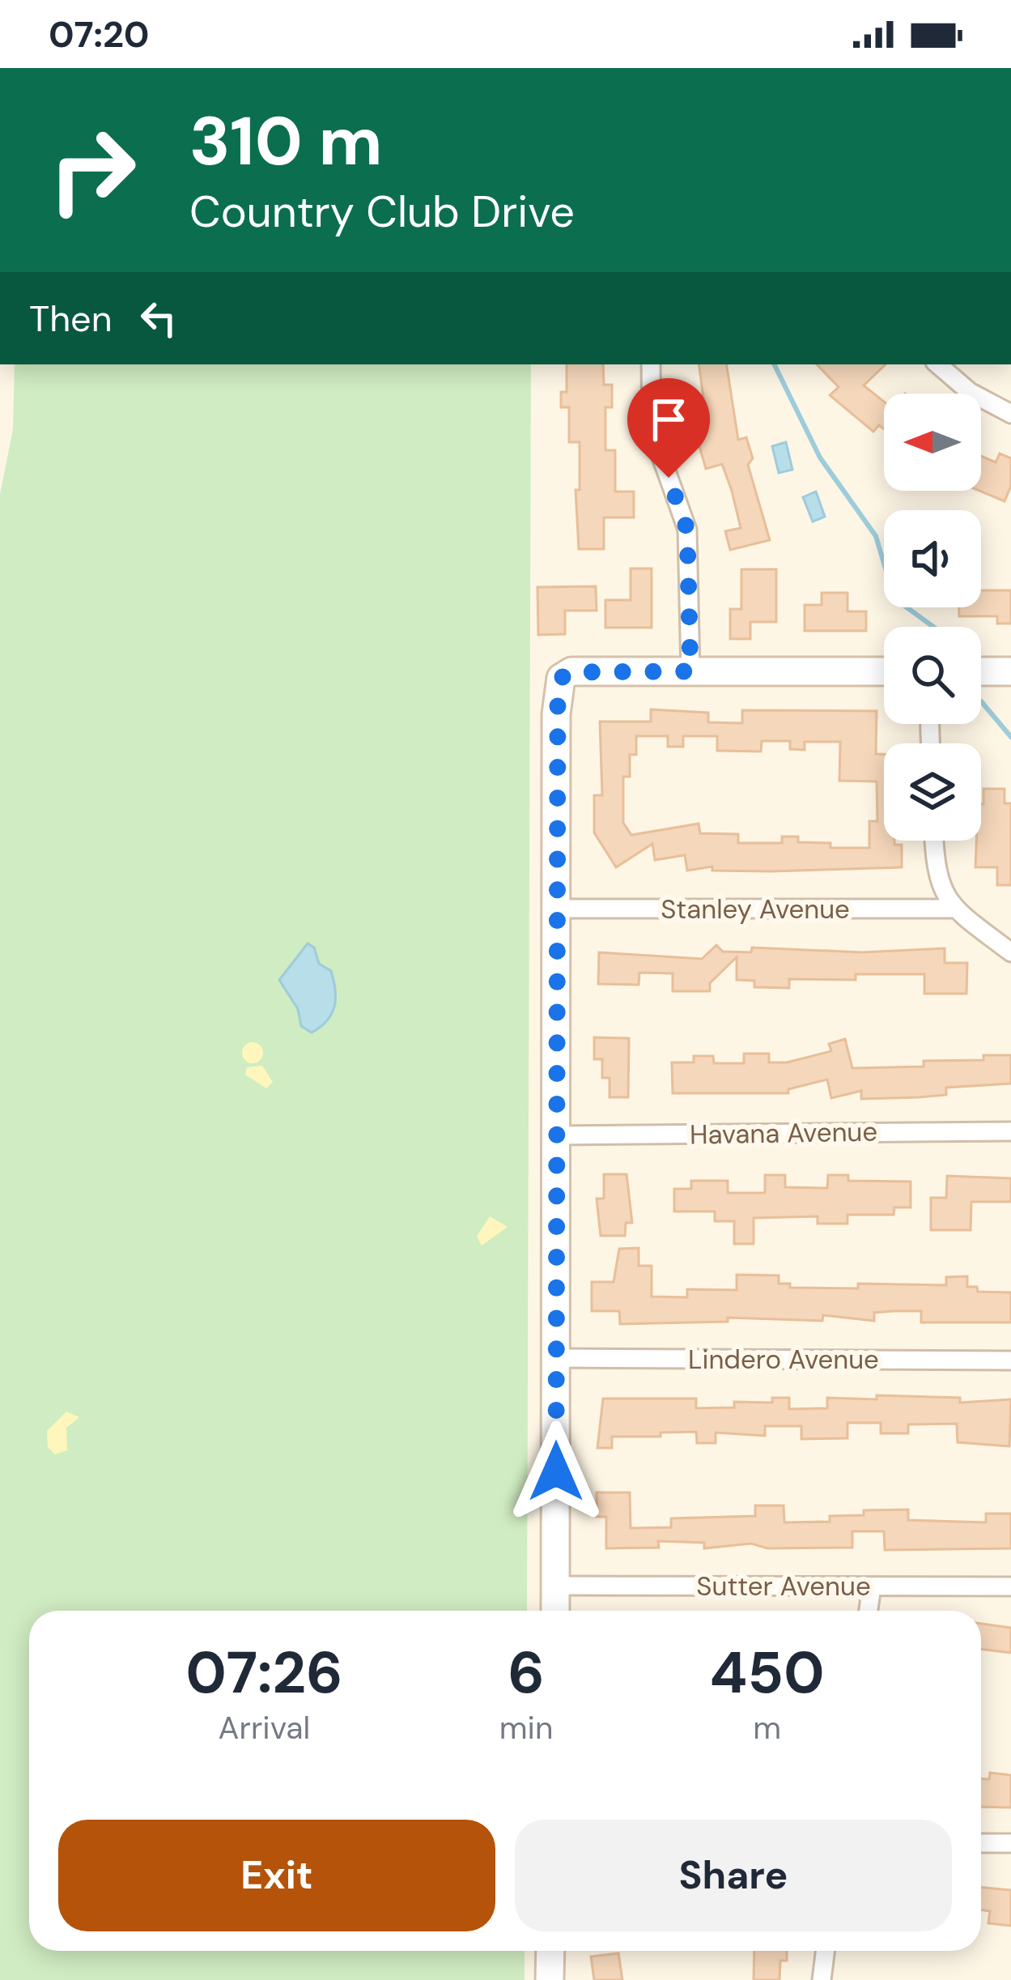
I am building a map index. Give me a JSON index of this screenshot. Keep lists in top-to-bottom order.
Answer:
{
  "streets": {
    "street": [
      "Stanley Avenue",
      "Havana Avenue",
      "Lindero Avenue",
      "Sutter Avenue"
    ]
  },
  "north": "left",
  "page": {
    "status": "07:20",
    "turn": ["310 m", "Country Club Drive"],
    "then": "Then",
    "eta": [
      "07:26",
      "Arrival",
      "6",
      "min",
      "450",
      "m"
    ],
    "buttons": ["Exit", "Share"]
  }
}
